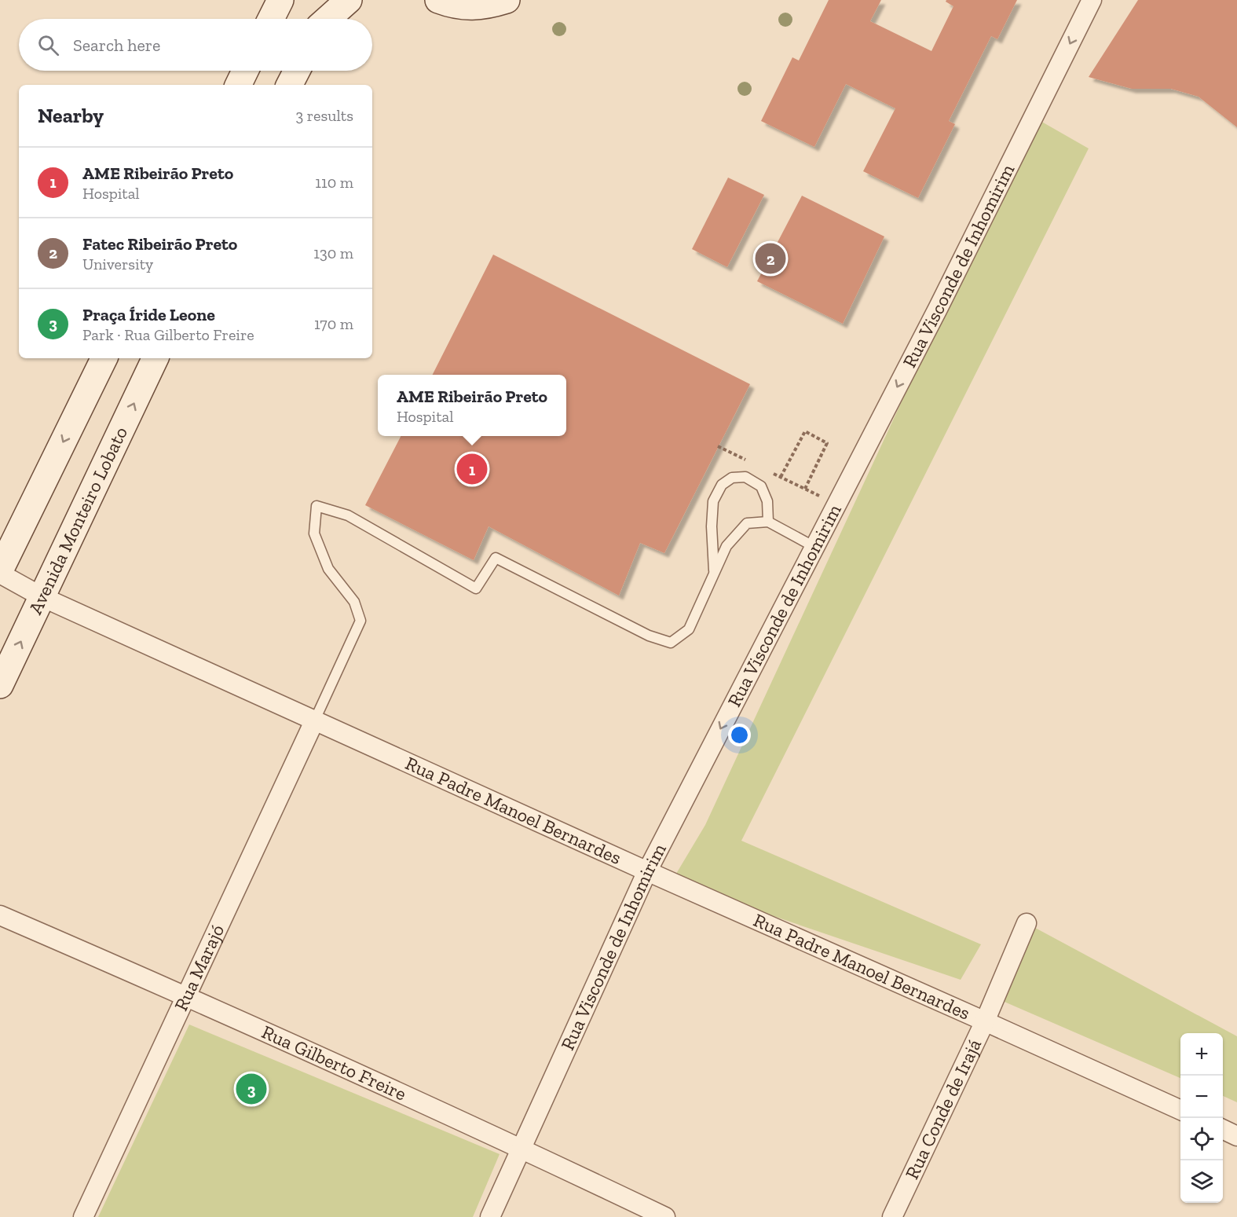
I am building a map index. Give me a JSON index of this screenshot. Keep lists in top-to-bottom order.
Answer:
{
  "streets": {
    "main road": ["Avenida Monteiro Lobato"],
    "street": [
      "Rua Visconde de Inhomirim",
      "Rua Padre Manoel Bernardes",
      "Rua Marajó",
      "Rua Gilberto Freire",
      "Rua Conde de Irajá"
    ]
  },
  "crossings": [
    ["Rua Visconde de Inhomirim", "Rua Padre Manoel Bernardes"],
    ["Rua Visconde de Inhomirim", "Rua Gilberto Freire"],
    ["Avenida Monteiro Lobato", "Rua Padre Manoel Bernardes"],
    ["Rua Padre Manoel Bernardes", "Rua Marajó"],
    ["Rua Padre Manoel Bernardes", "Rua Conde de Irajá"],
    ["Rua Marajó", "Rua Gilberto Freire"]
  ],
  "one_way": ["Rua Visconde de Inhomirim"],
  "page": {
    "search": "Search here",
    "heading": ["Nearby", "3 results"],
    "list": [
      {
        "mark": "1",
        "name": "AME Ribeirão Preto",
        "note": "Hospital",
        "value": "110 m"
      },
      {
        "mark": "2",
        "name": "Fatec Ribeirão Preto",
        "note": "University",
        "value": "130 m"
      },
      {
        "mark": "3",
        "name": "Praça Íride Leone",
        "note": "Park · Rua Gilberto Freire",
        "value": "170 m"
      }
    ],
    "pins": ["2", "1", "3"],
    "popup": ["AME Ribeirão Preto", "Hospital"],
    "map_buttons": ["+", "−"]
  }
}
